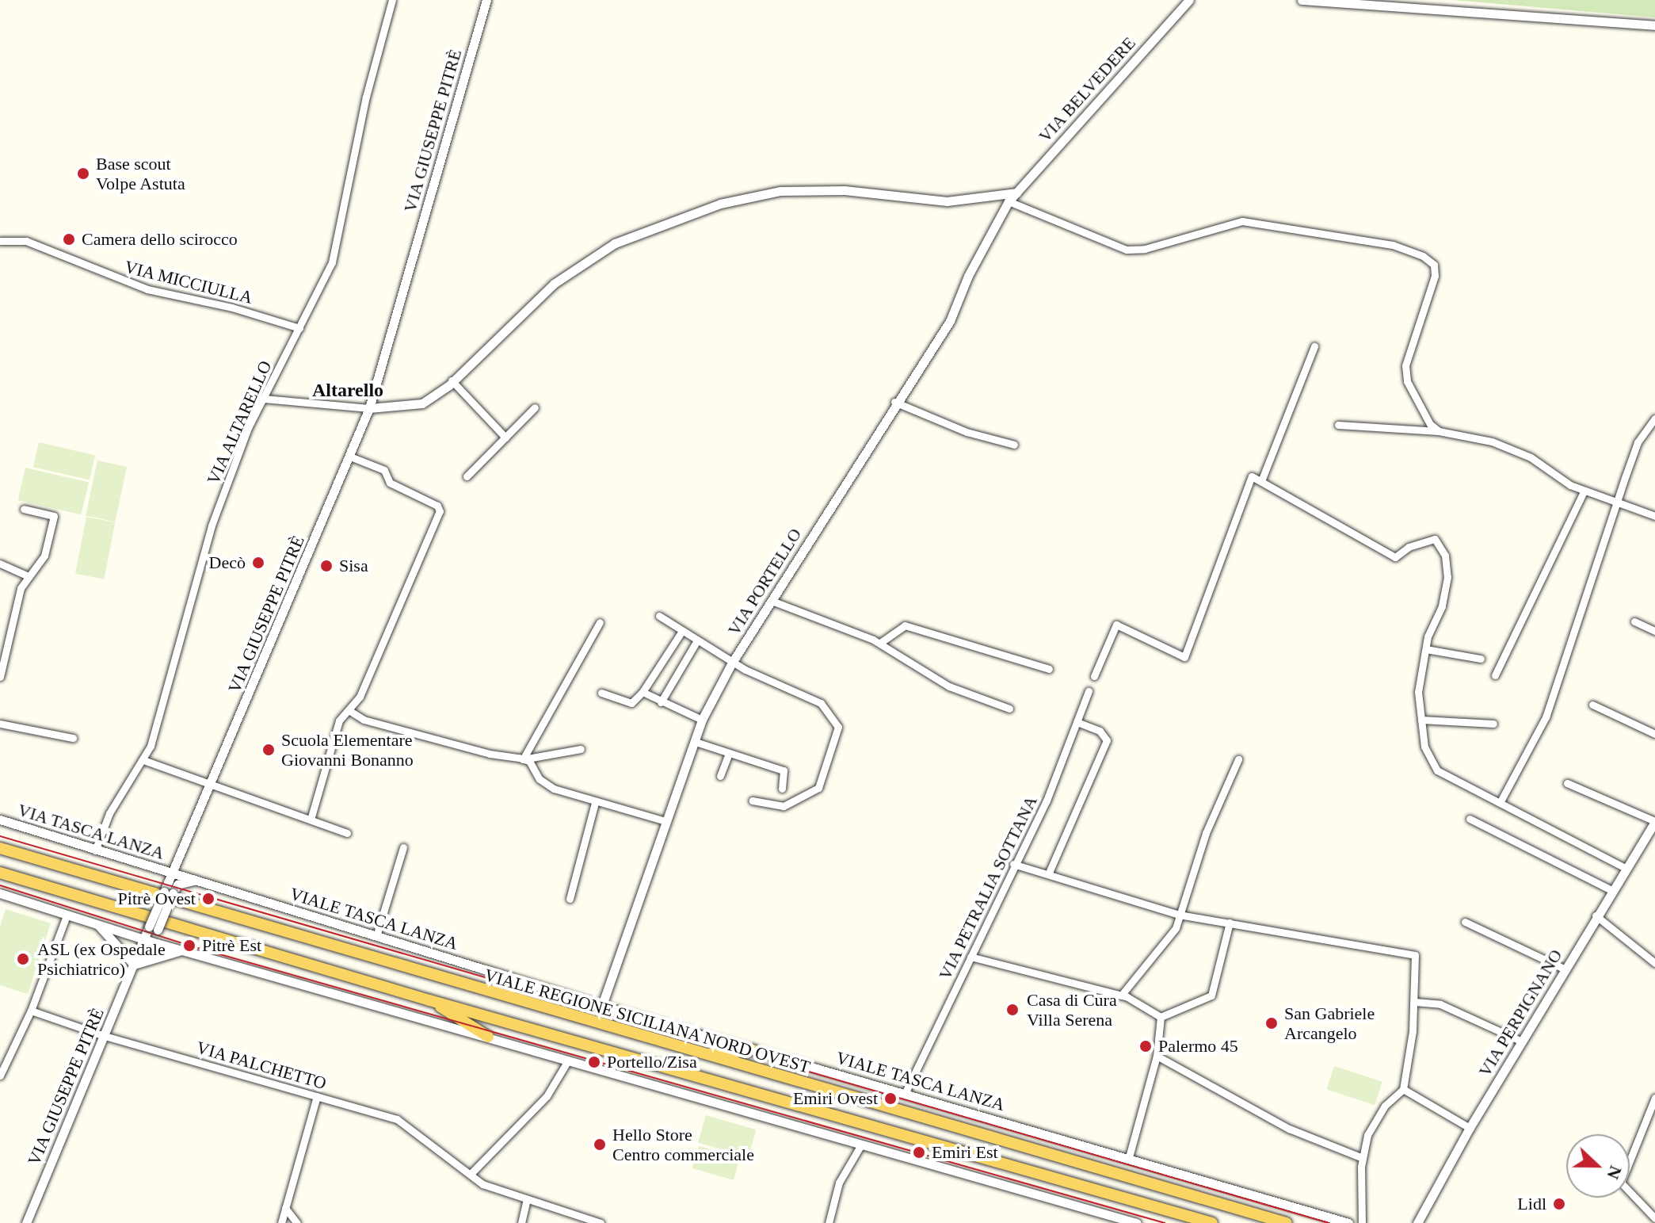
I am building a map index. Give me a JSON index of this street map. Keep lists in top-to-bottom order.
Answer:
{
  "streets": {
    "main road": ["VIALE REGIONE SICILIANA NORD OVEST"],
    "street": [
      "VIA BELVEDERE",
      "VIA GIUSEPPE PITRÈ",
      "VIA MICCIULLA",
      "VIA ALTARELLO",
      "VIA PORTELLO",
      "VIA TASCA LANZA",
      "VIA PETRALIA SOTTANA",
      "VIALE TASCA LANZA",
      "VIA PERPIGNANO",
      "VIA PALCHETTO"
    ]
  },
  "crossings": [
    ["VIA BELVEDERE", "VIA PORTELLO"],
    ["VIA GIUSEPPE PITRÈ", "VIA TASCA LANZA"],
    ["VIA GIUSEPPE PITRÈ", "VIA PALCHETTO"],
    ["VIA MICCIULLA", "VIA ALTARELLO"],
    ["VIA ALTARELLO", "VIA TASCA LANZA"],
    ["VIA PORTELLO", "VIALE TASCA LANZA"],
    ["VIA PETRALIA SOTTANA", "VIALE TASCA LANZA"]
  ],
  "districts": ["Altarello"],
  "places": [
    "Base scout Volpe Astuta",
    "Camera dello scirocco",
    "Decò",
    "Sisa",
    "Scuola Elementare Giovanni Bonanno",
    "Pitrè Ovest",
    "Pitrè Est",
    "ASL (ex Ospedale Psichiatrico)",
    "Casa di Cura Villa Serena",
    "San Gabriele Arcangelo",
    "Palermo 45",
    "Portello/Zisa",
    "Emiri Ovest",
    "Hello Store Centro commerciale",
    "Emiri Est",
    "Lidl"
  ],
  "north": "right"
}
